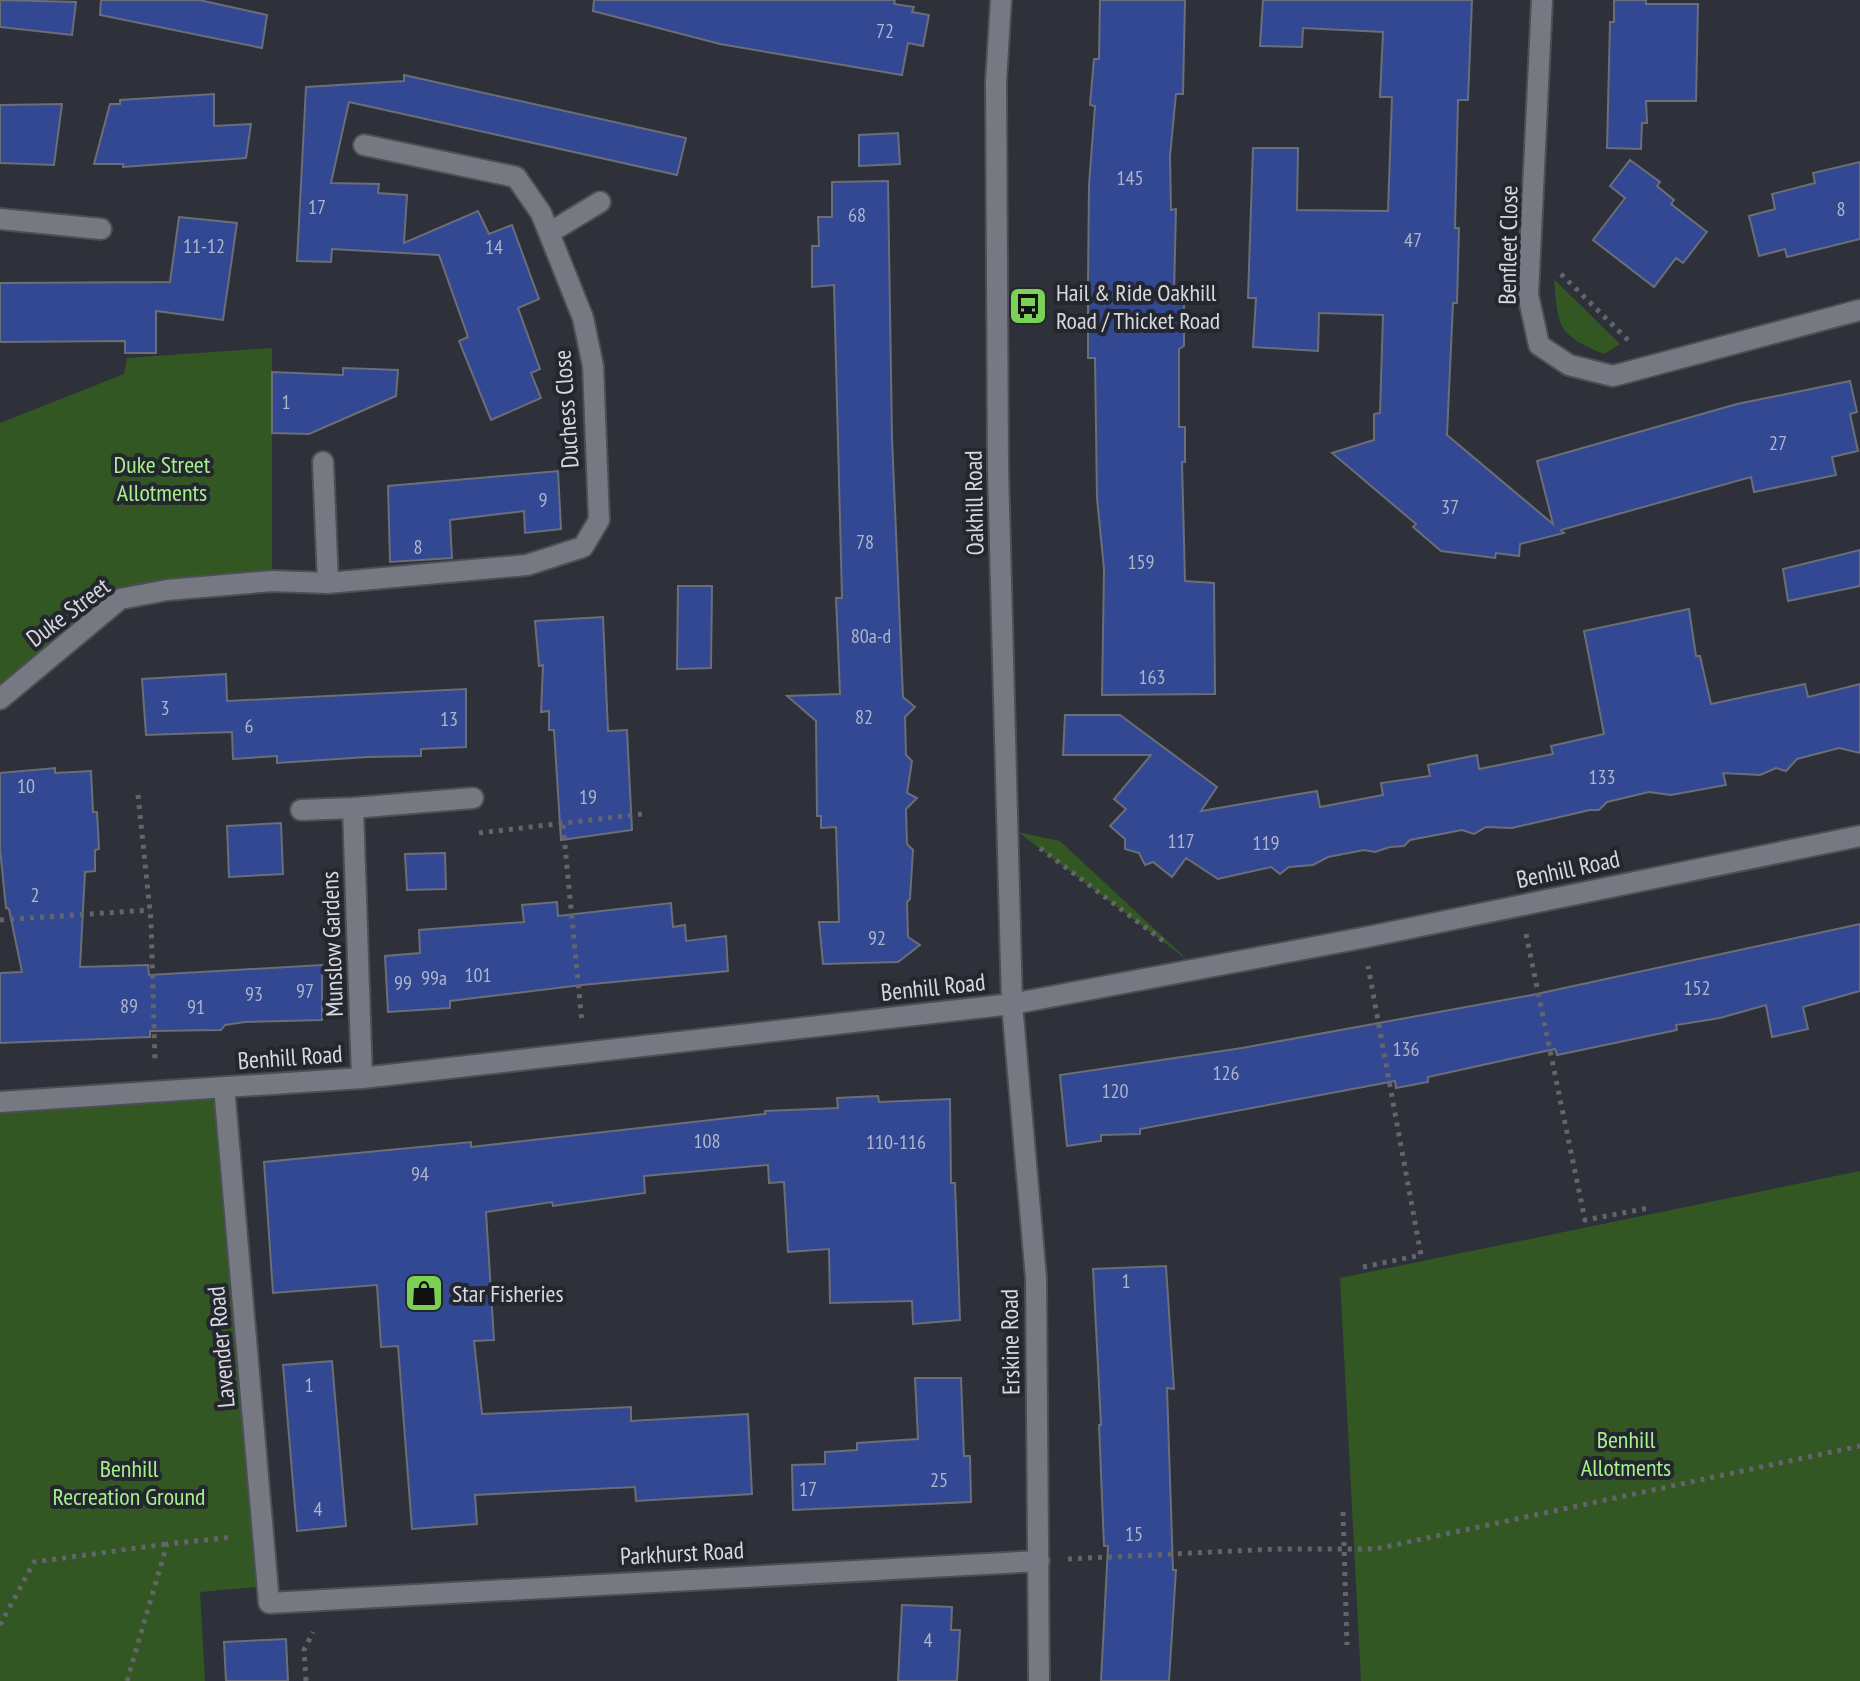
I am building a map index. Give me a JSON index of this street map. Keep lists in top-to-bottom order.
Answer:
{
  "streets": {
    "street": [
      "Benfleet Close",
      "Duchess Close",
      "Oakhill Road",
      "Duke Street",
      "Benhill Road",
      "Munslow Gardens",
      "Erskine Road",
      "Lavender Road",
      "Parkhurst Road"
    ]
  },
  "crossings": [
    ["Duchess Close", "Duke Street"],
    ["Oakhill Road", "Benhill Road"],
    ["Oakhill Road", "Erskine Road"],
    ["Benhill Road", "Munslow Gardens"],
    ["Benhill Road", "Erskine Road"],
    ["Benhill Road", "Lavender Road"],
    ["Erskine Road", "Parkhurst Road"],
    ["Lavender Road", "Parkhurst Road"]
  ],
  "parks": ["Duke Street Allotments", "Benhill Allotments", "Benhill Recreation Ground"],
  "places": {
    "bus stop": ["Hail & Ride Oakhill Road / Thicket Road"],
    "shop": ["Star Fisheries"]
  },
  "house_numbers": [
    "72",
    "145",
    "17",
    "8",
    "68",
    "47",
    "11-12",
    "14",
    "1",
    "27",
    "9",
    "37",
    "78",
    "8",
    "159",
    "80a-d",
    "163",
    "3",
    "82",
    "13",
    "6",
    "133",
    "10",
    "19",
    "117",
    "119",
    "2",
    "92",
    "101",
    "99a",
    "99",
    "152",
    "97",
    "93",
    "89",
    "91",
    "136",
    "126",
    "120",
    "108",
    "110-116",
    "94",
    "1",
    "1",
    "25",
    "17",
    "4",
    "15",
    "4"
  ]
}
